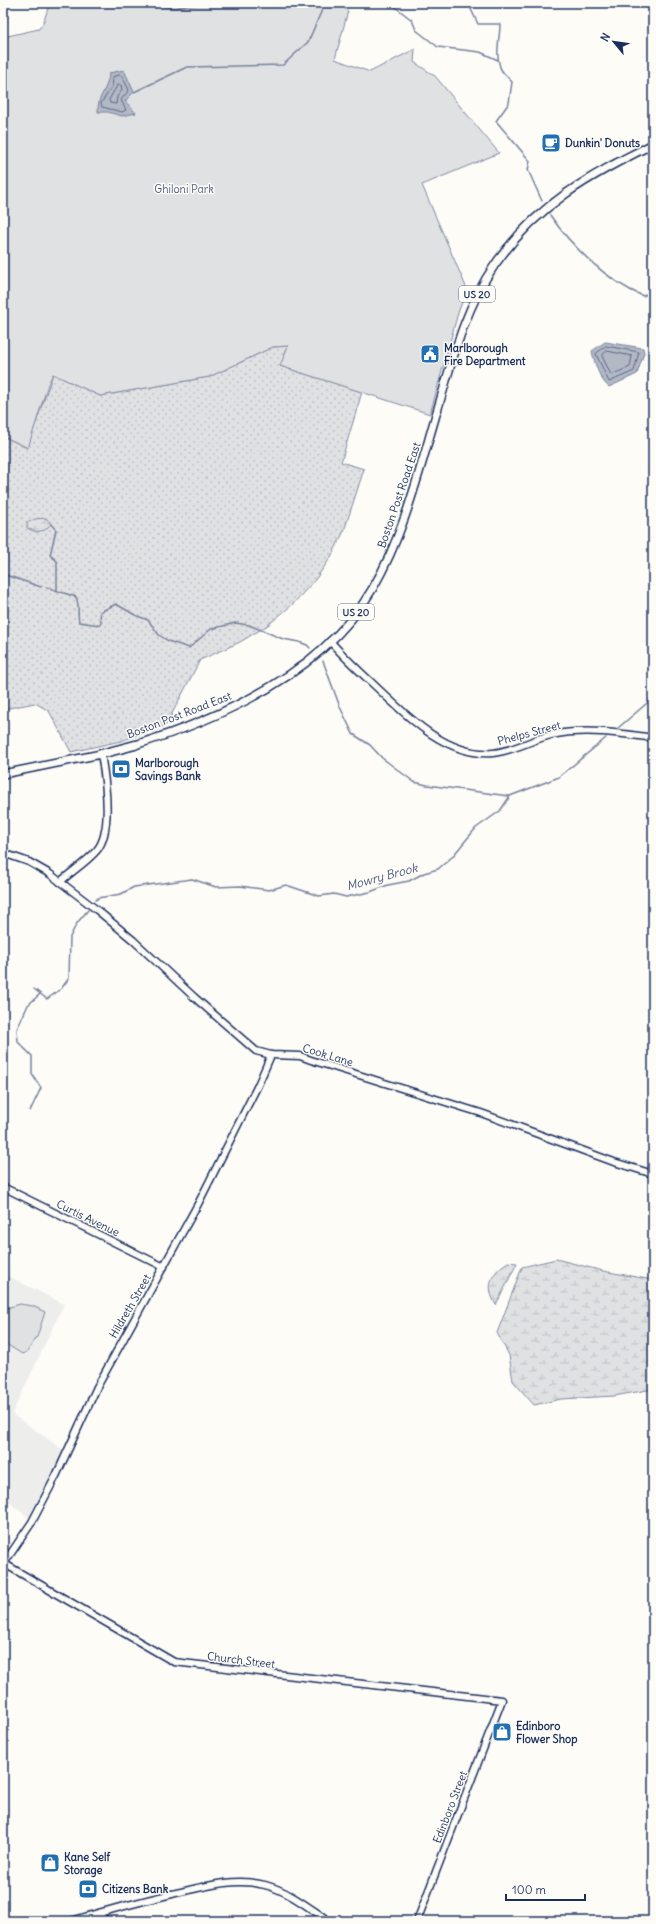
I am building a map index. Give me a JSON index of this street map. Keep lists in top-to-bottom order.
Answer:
{
  "streets": {
    "highway": ["US 20", "Boston Post Road East"],
    "street": [
      "Phelps Street",
      "Cook Lane",
      "Curtis Avenue",
      "Hildreth Street",
      "Church Street",
      "Edinboro Street"
    ]
  },
  "crossings": [
    ["Boston Post Road East", "Phelps Street"],
    ["Cook Lane", "Hildreth Street"],
    ["Curtis Avenue", "Hildreth Street"],
    ["Hildreth Street", "Church Street"],
    ["Church Street", "Edinboro Street"]
  ],
  "water": ["Mowry Brook"],
  "parks": ["Ghiloni Park"],
  "places": {
    "cafe": ["Dunkin' Donuts"],
    "public building": ["Marlborough Fire Department"],
    "bank": ["Marlborough Savings Bank", "Citizens Bank"],
    "shop": ["Edinboro Flower Shop", "Kane Self Storage"]
  },
  "scale_bar": "100 m",
  "north": "top left"
}
